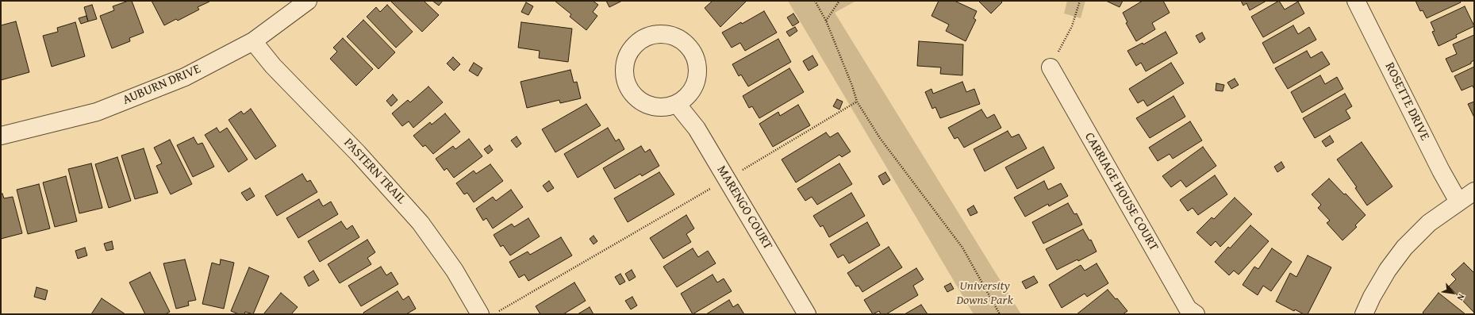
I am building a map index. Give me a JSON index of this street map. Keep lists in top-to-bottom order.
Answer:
{
  "streets": {
    "street": [
      "AUBURN DRIVE",
      "ROSETTE DRIVE",
      "PASTERN TRAIL",
      "CARRIAGE HOUSE COURT",
      "MARENGO COURT"
    ]
  },
  "crossings": [
    ["AUBURN DRIVE", "PASTERN TRAIL"]
  ],
  "parks": ["University Downs Park"],
  "north": "bottom right"
}
